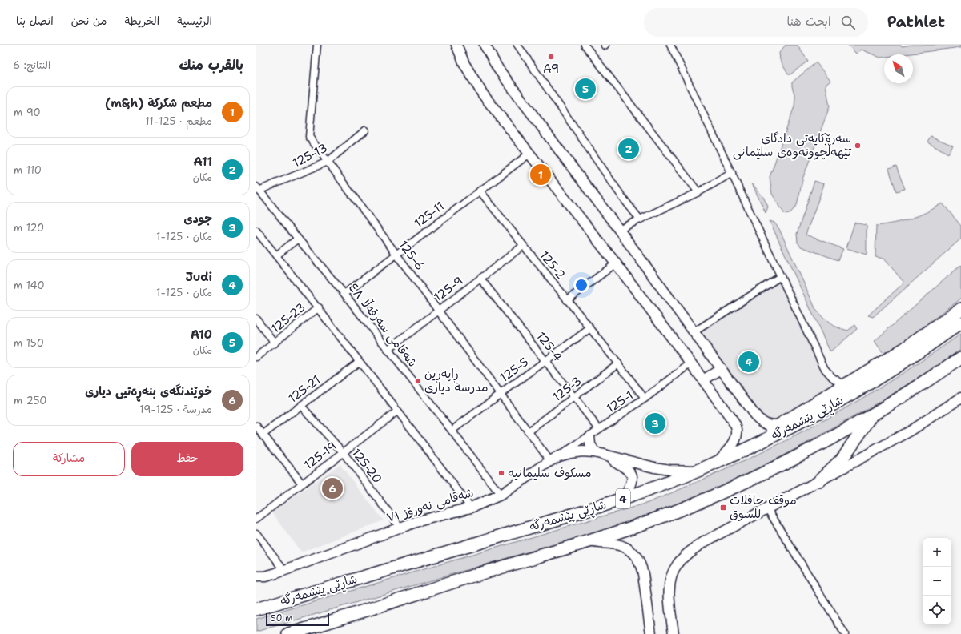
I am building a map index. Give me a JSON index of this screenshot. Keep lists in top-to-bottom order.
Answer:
{
  "streets": {
    "highway": ["شاڕێی پێشمەرگە", "4"],
    "street": [
      "125-13",
      "125-11",
      "125-6",
      "125-2",
      "125-9",
      "125-23",
      "شەقامی سەرقەڵا ٤٨",
      "125-4",
      "125-5",
      "125-21",
      "125-3",
      "125-1",
      "125-19",
      "125-20",
      "شەقامی نەورۆز ٧١"
    ]
  },
  "crossings": [
    ["125-13", "125-6"],
    ["125-13", "شەقامی سەرقەڵا ٤٨"],
    ["125-11", "125-6"],
    ["125-11", "125-2"],
    ["125-11", "شەقامی سەرقەڵا ٤٨"],
    ["125-6", "125-9"],
    ["125-6", "125-5"],
    ["125-6", "125-3"],
    ["125-6", "125-1"],
    ["125-6", "شەقامی نەورۆز ٧١"],
    ["125-2", "125-9"],
    ["125-2", "125-5"],
    ["125-2", "125-3"],
    ["125-2", "125-1"],
    ["125-9", "شەقامی سەرقەڵا ٤٨"],
    ["125-9", "125-4"],
    ["شەقامی سەرقەڵا ٤٨", "125-5"],
    ["شەقامی سەرقەڵا ٤٨", "شەقامی نەورۆز ٧١"],
    ["125-4", "125-5"],
    ["125-4", "125-3"],
    ["125-4", "125-1"],
    ["125-21", "125-20"],
    ["125-1", "شەقامی نەورۆز ٧١"],
    ["شاڕێی پێشمەرگە", "شەقامی نەورۆز ٧١"],
    ["125-19", "125-20"],
    ["125-20", "شەقامی نەورۆز ٧١"]
  ],
  "places": {
    "other": [
      "A9",
      "سەرۆکایەتی دادگای تێهەڵچوونەوەی سلێمانی",
      "ڕاپەڕین مدرسة ديارى",
      "مسكوف سليمانيه"
    ],
    "transit": ["موقف حافلات للسوق"]
  },
  "scale_bar": "50 m",
  "north": "top left",
  "page": {
    "header": "Pathlet",
    "search": "ابحث هنا",
    "nav": [
      "الرئيسية",
      "الخريطة",
      "من نحن",
      "اتصل بنا"
    ],
    "heading": ["بالقرب منك", "النتائج: 6"],
    "pins": [
      "5",
      "2",
      "1",
      "4",
      "3",
      "6"
    ],
    "list": [
      {
        "mark": "1",
        "name": "مطعم شكركة (m&h)",
        "note": "مطعم · 125-11",
        "value": "90 m"
      },
      {
        "mark": "2",
        "name": "A11",
        "note": "مكان",
        "value": "110 m"
      },
      {
        "mark": "3",
        "name": "جودی",
        "note": "مكان · 125-1",
        "value": "120 m"
      },
      {
        "mark": "4",
        "name": "Judi",
        "note": "مكان · 125-1",
        "value": "140 m"
      },
      {
        "mark": "5",
        "name": "A10",
        "note": "مكان",
        "value": "150 m"
      },
      {
        "mark": "6",
        "name": "خوێندنگەی بنەڕەتیی دیاری",
        "note": "مدرسة · 125-19",
        "value": "250 m"
      }
    ],
    "buttons": ["حفظ", "مشاركة"],
    "map_buttons": ["+", "−"],
    "scale": "50 m"
  }
}
